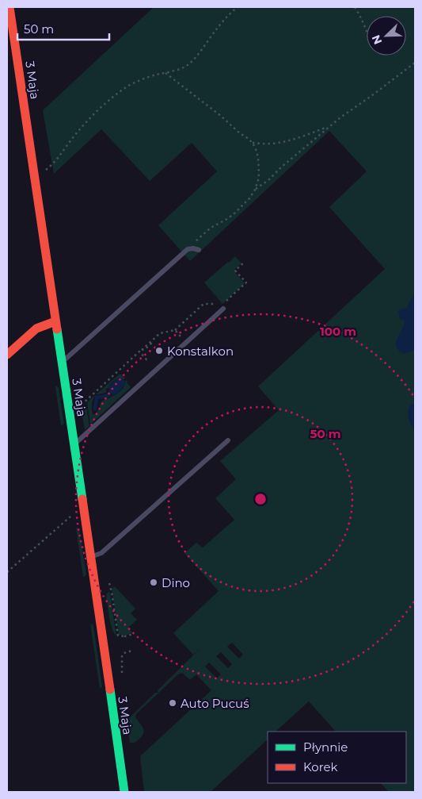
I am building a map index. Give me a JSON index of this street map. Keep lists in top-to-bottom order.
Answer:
{
  "streets": {
    "street": ["3 Maja"]
  },
  "places": ["Konstalkon", "Dino", "Auto Pucuś"],
  "legend": ["Płynnie", "Korek"],
  "scale_bar": "50 m",
  "north": "bottom left",
  "rings": ["100 m", "50 m"]
}
